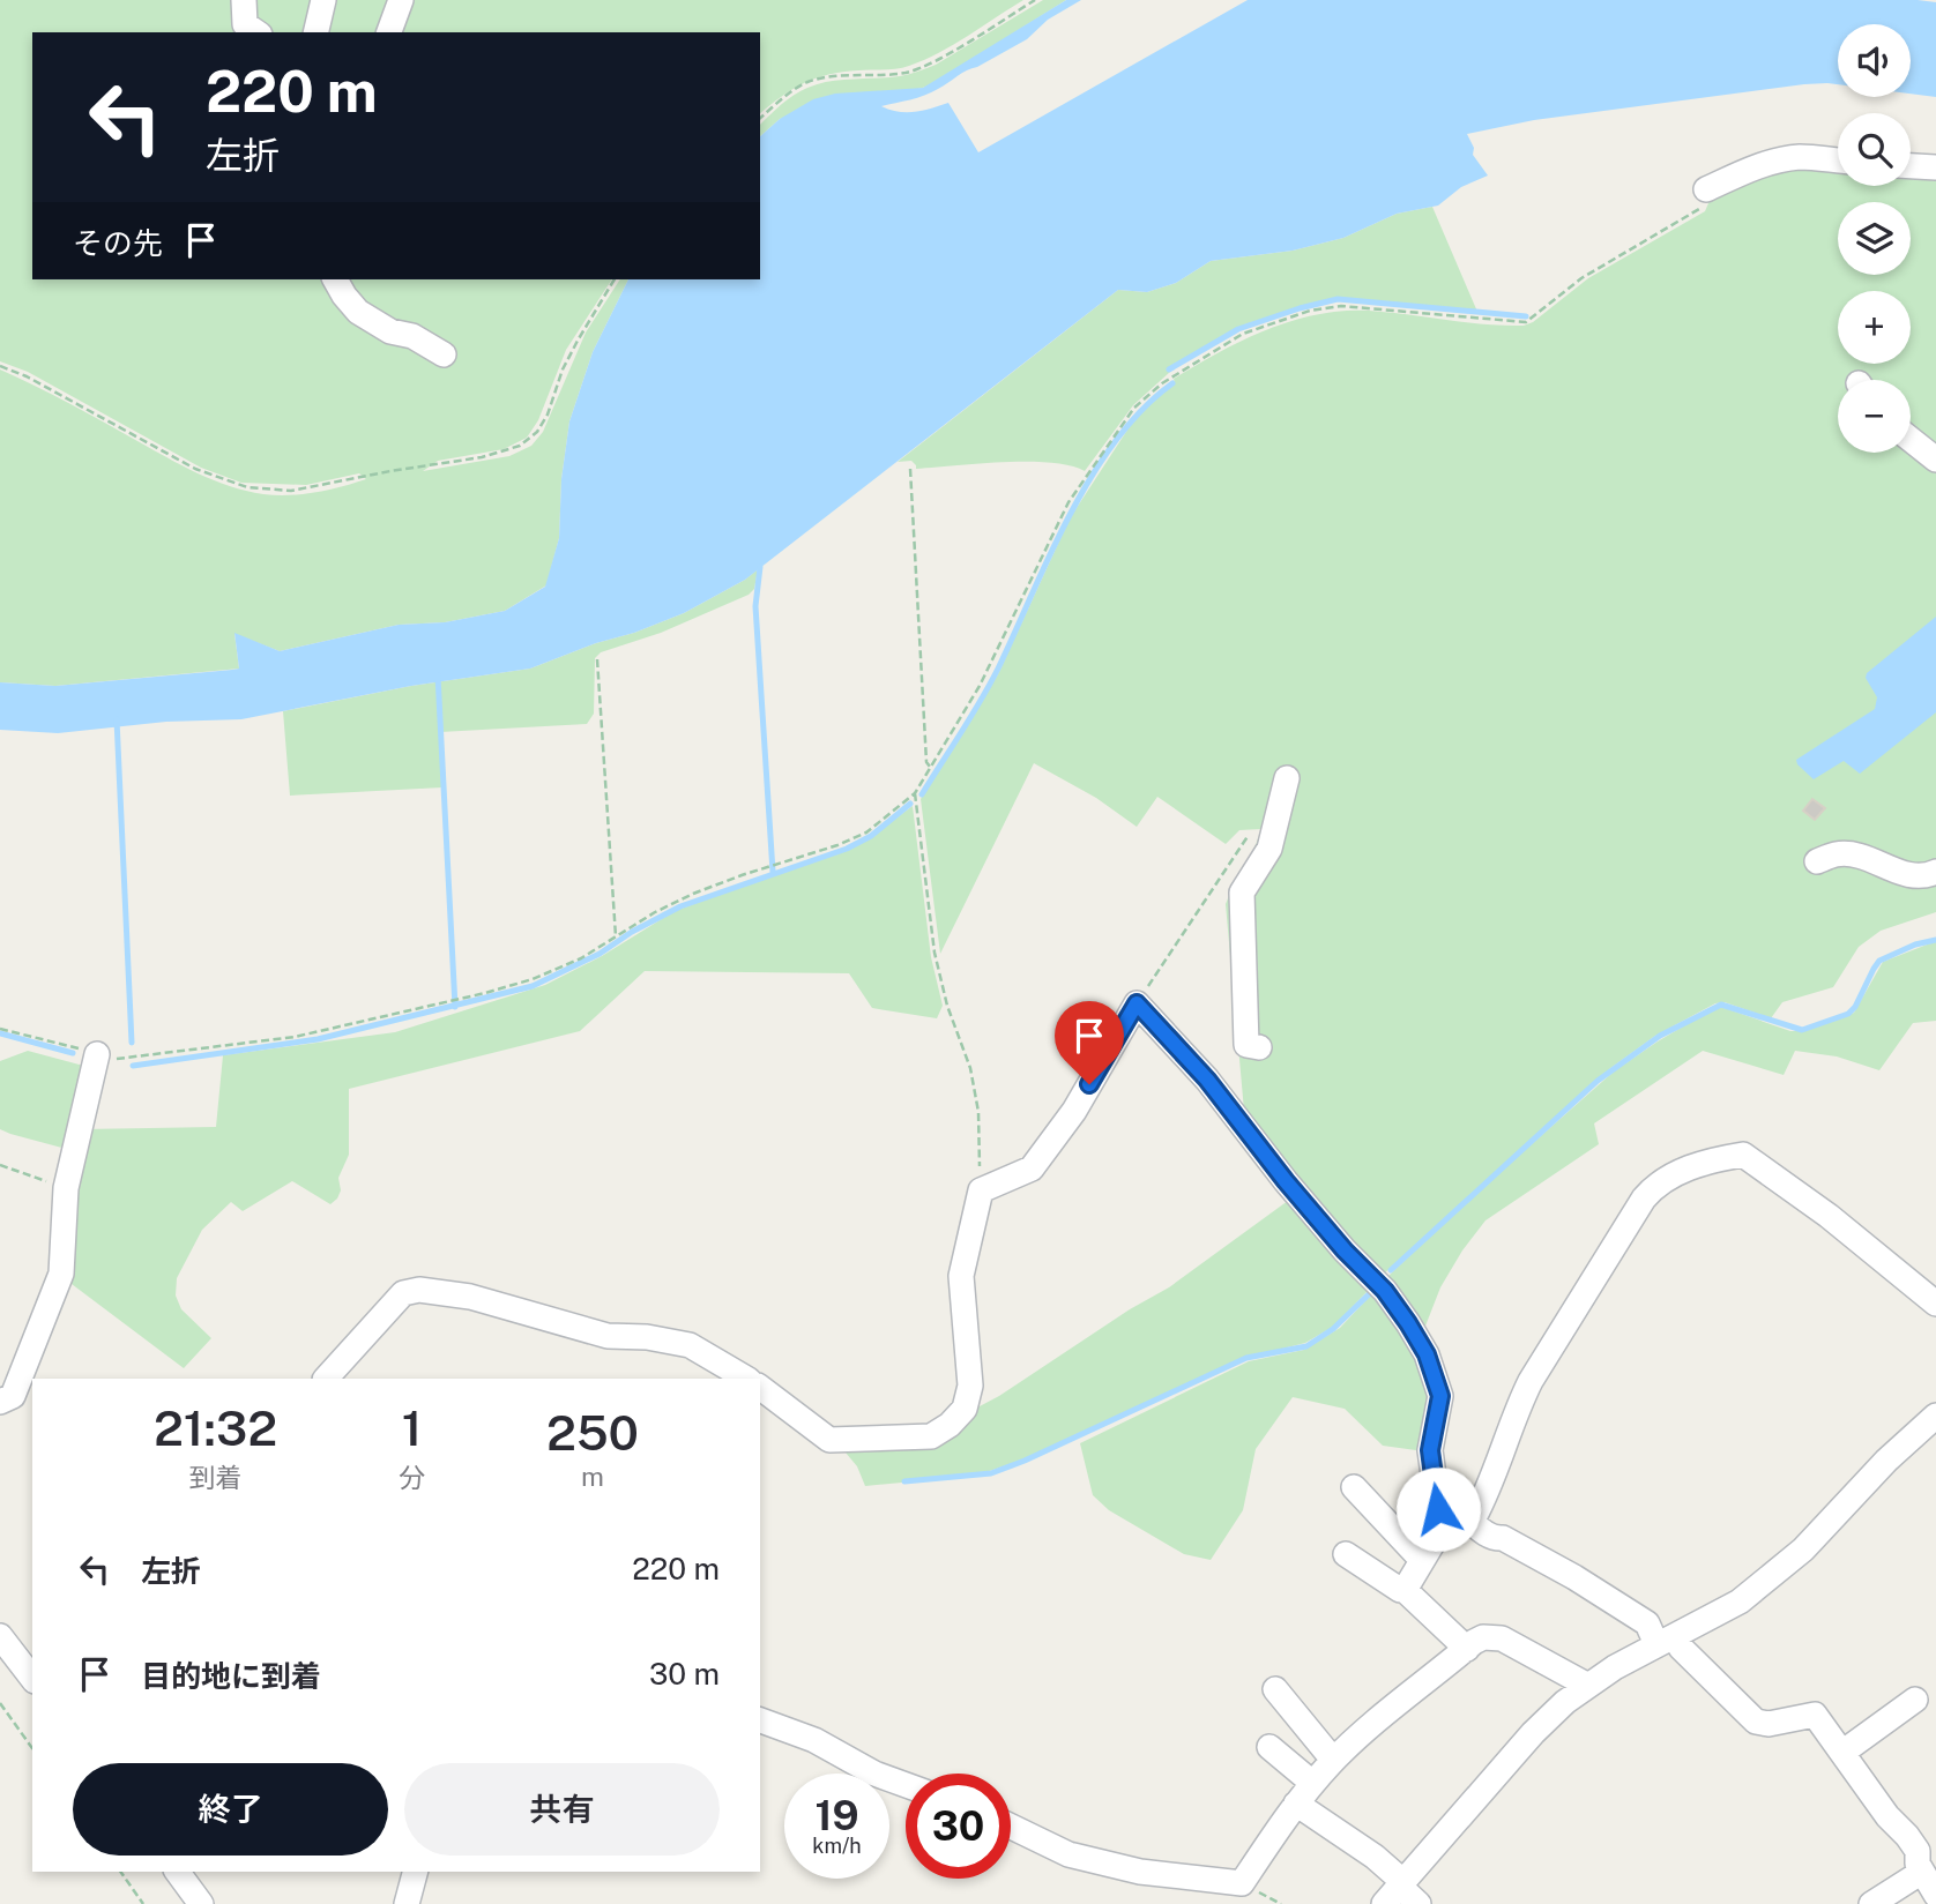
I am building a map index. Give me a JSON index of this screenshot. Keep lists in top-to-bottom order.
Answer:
{
  "page": {
    "map_buttons": ["+", "−"],
    "turn": ["220 m", "左折"],
    "then": "その先",
    "eta": [
      "21:32",
      "到着",
      "1",
      "分",
      "250",
      "m"
    ],
    "list": [
      {
        "name": "左折",
        "value": "220 m"
      },
      {
        "name": "目的地に到着",
        "value": "30 m"
      }
    ],
    "buttons": ["終了", "共有"],
    "speed": "19 km/h",
    "limit": "30"
  }
}
